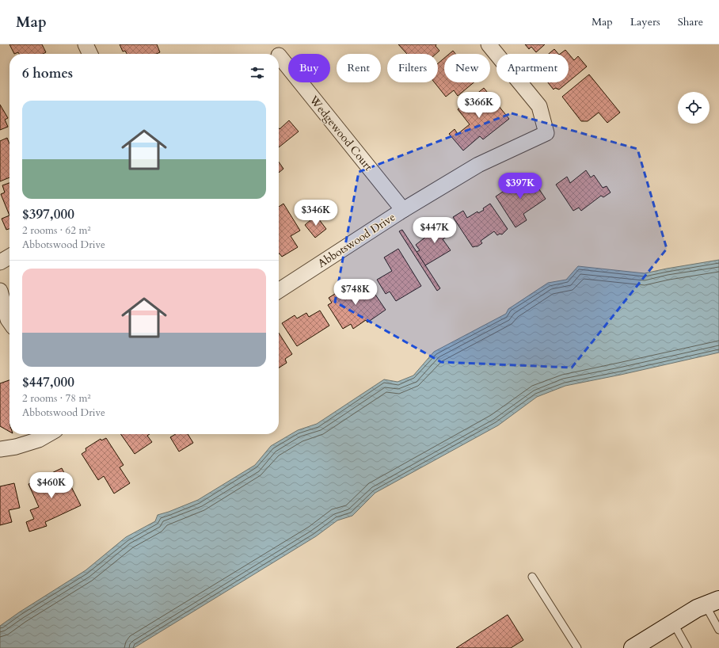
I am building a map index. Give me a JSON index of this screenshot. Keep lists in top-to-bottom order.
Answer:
{
  "streets": {
    "street": ["Wedgewood Court", "Abbotswood Drive"]
  },
  "crossings": [
    ["Wedgewood Court", "Abbotswood Drive"]
  ],
  "page": {
    "header": "Map",
    "nav": ["Map", "Layers", "Share"],
    "chip": [
      "Buy",
      "Rent",
      "Filters",
      "New",
      "Apartment"
    ],
    "heading": "6 homes",
    "price": [
      "$366K",
      "$397K",
      "$346K",
      "$447K",
      "$748K",
      "$460K"
    ],
    "list": [
      {
        "name": "$397,000",
        "note": "2 rooms · 62 m² · Abbotswood Drive"
      },
      {
        "name": "$447,000",
        "note": "2 rooms · 78 m² · Abbotswood Drive"
      }
    ]
  }
}
